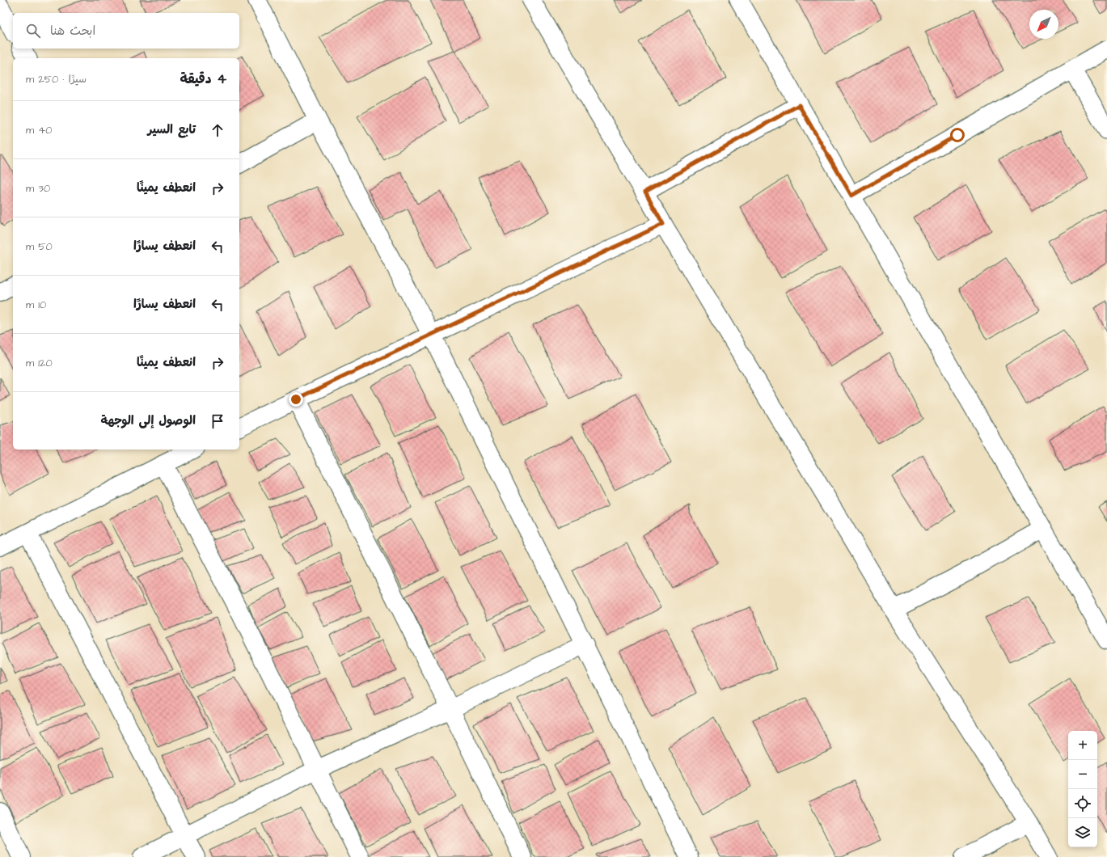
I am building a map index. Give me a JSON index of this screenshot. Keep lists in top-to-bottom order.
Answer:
{
  "north": "bottom left",
  "page": {
    "search": "ابحث هنا",
    "heading": ["4 دقيقة", "سيرًا · 250 m"],
    "list": [
      ["تابع السير", "40 m"],
      ["انعطف يمينًا", "30 m"],
      ["انعطف يسارًا", "50 m"],
      ["انعطف يسارًا", "10 m"],
      ["انعطف يمينًا", "120 m"],
      "الوصول إلى الوجهة"
    ],
    "map_buttons": ["+", "−"]
  }
}
